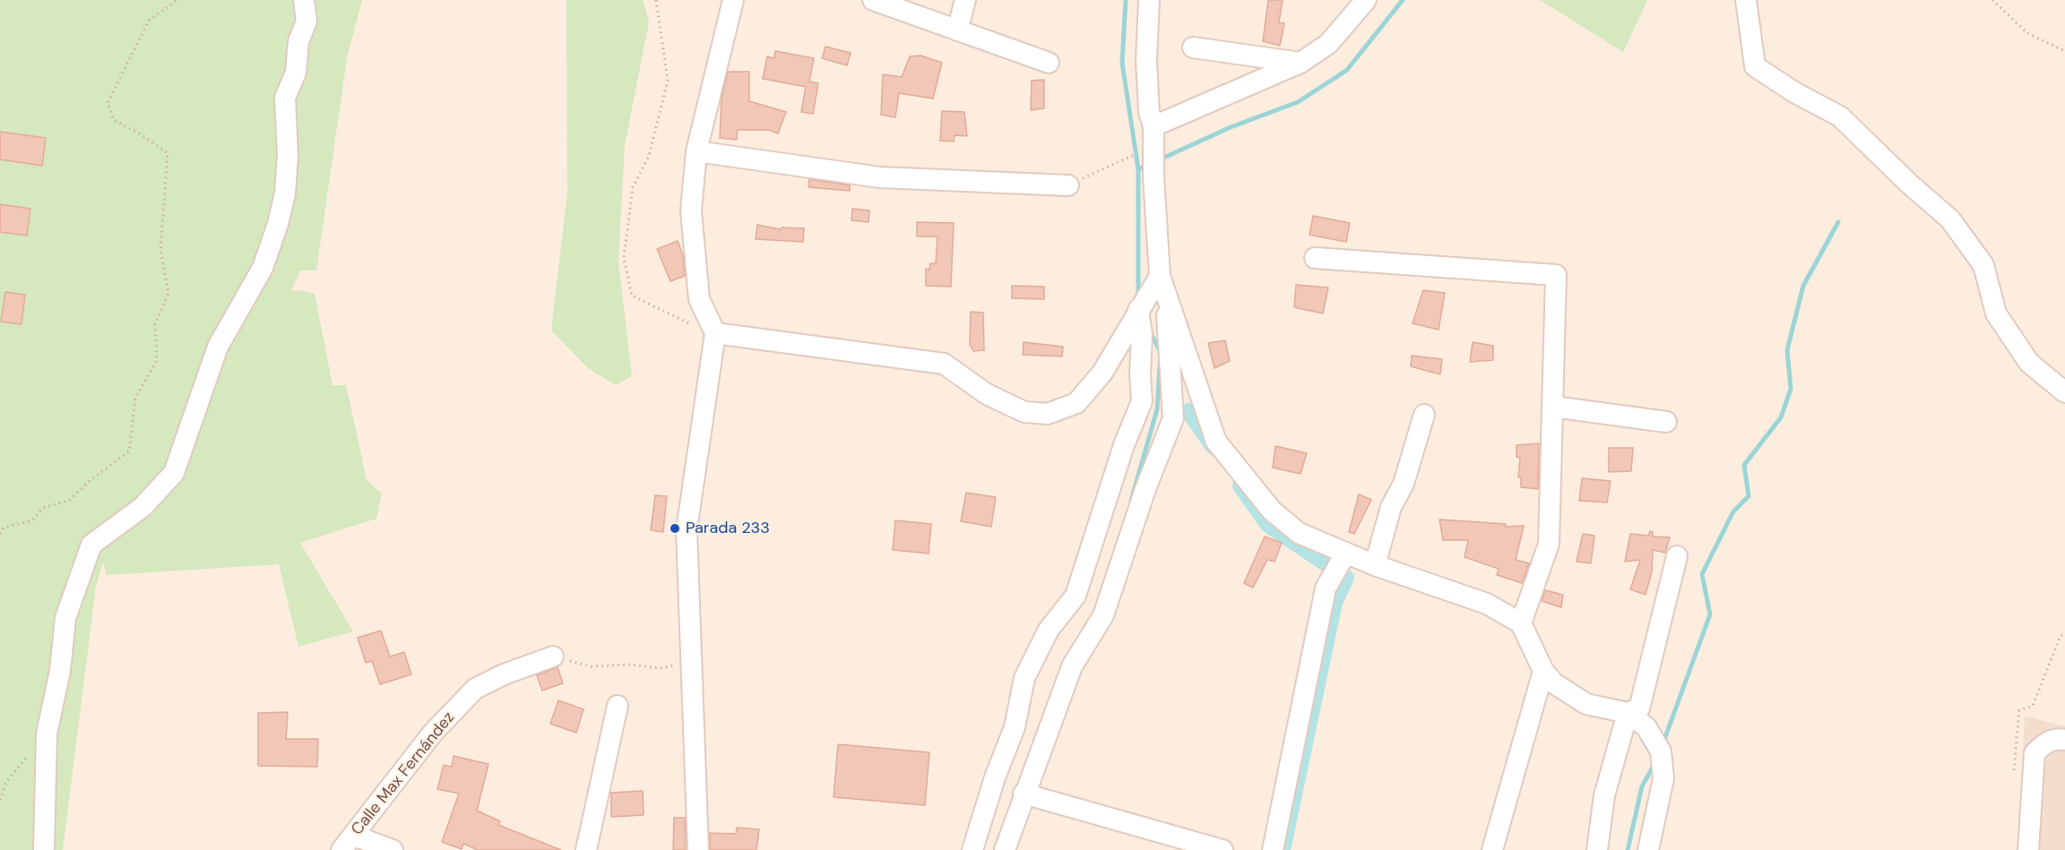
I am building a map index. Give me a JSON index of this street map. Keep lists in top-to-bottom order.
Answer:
{
  "streets": {
    "street": ["Calle Max Fernández"]
  },
  "places": ["Parada 233"]
}
